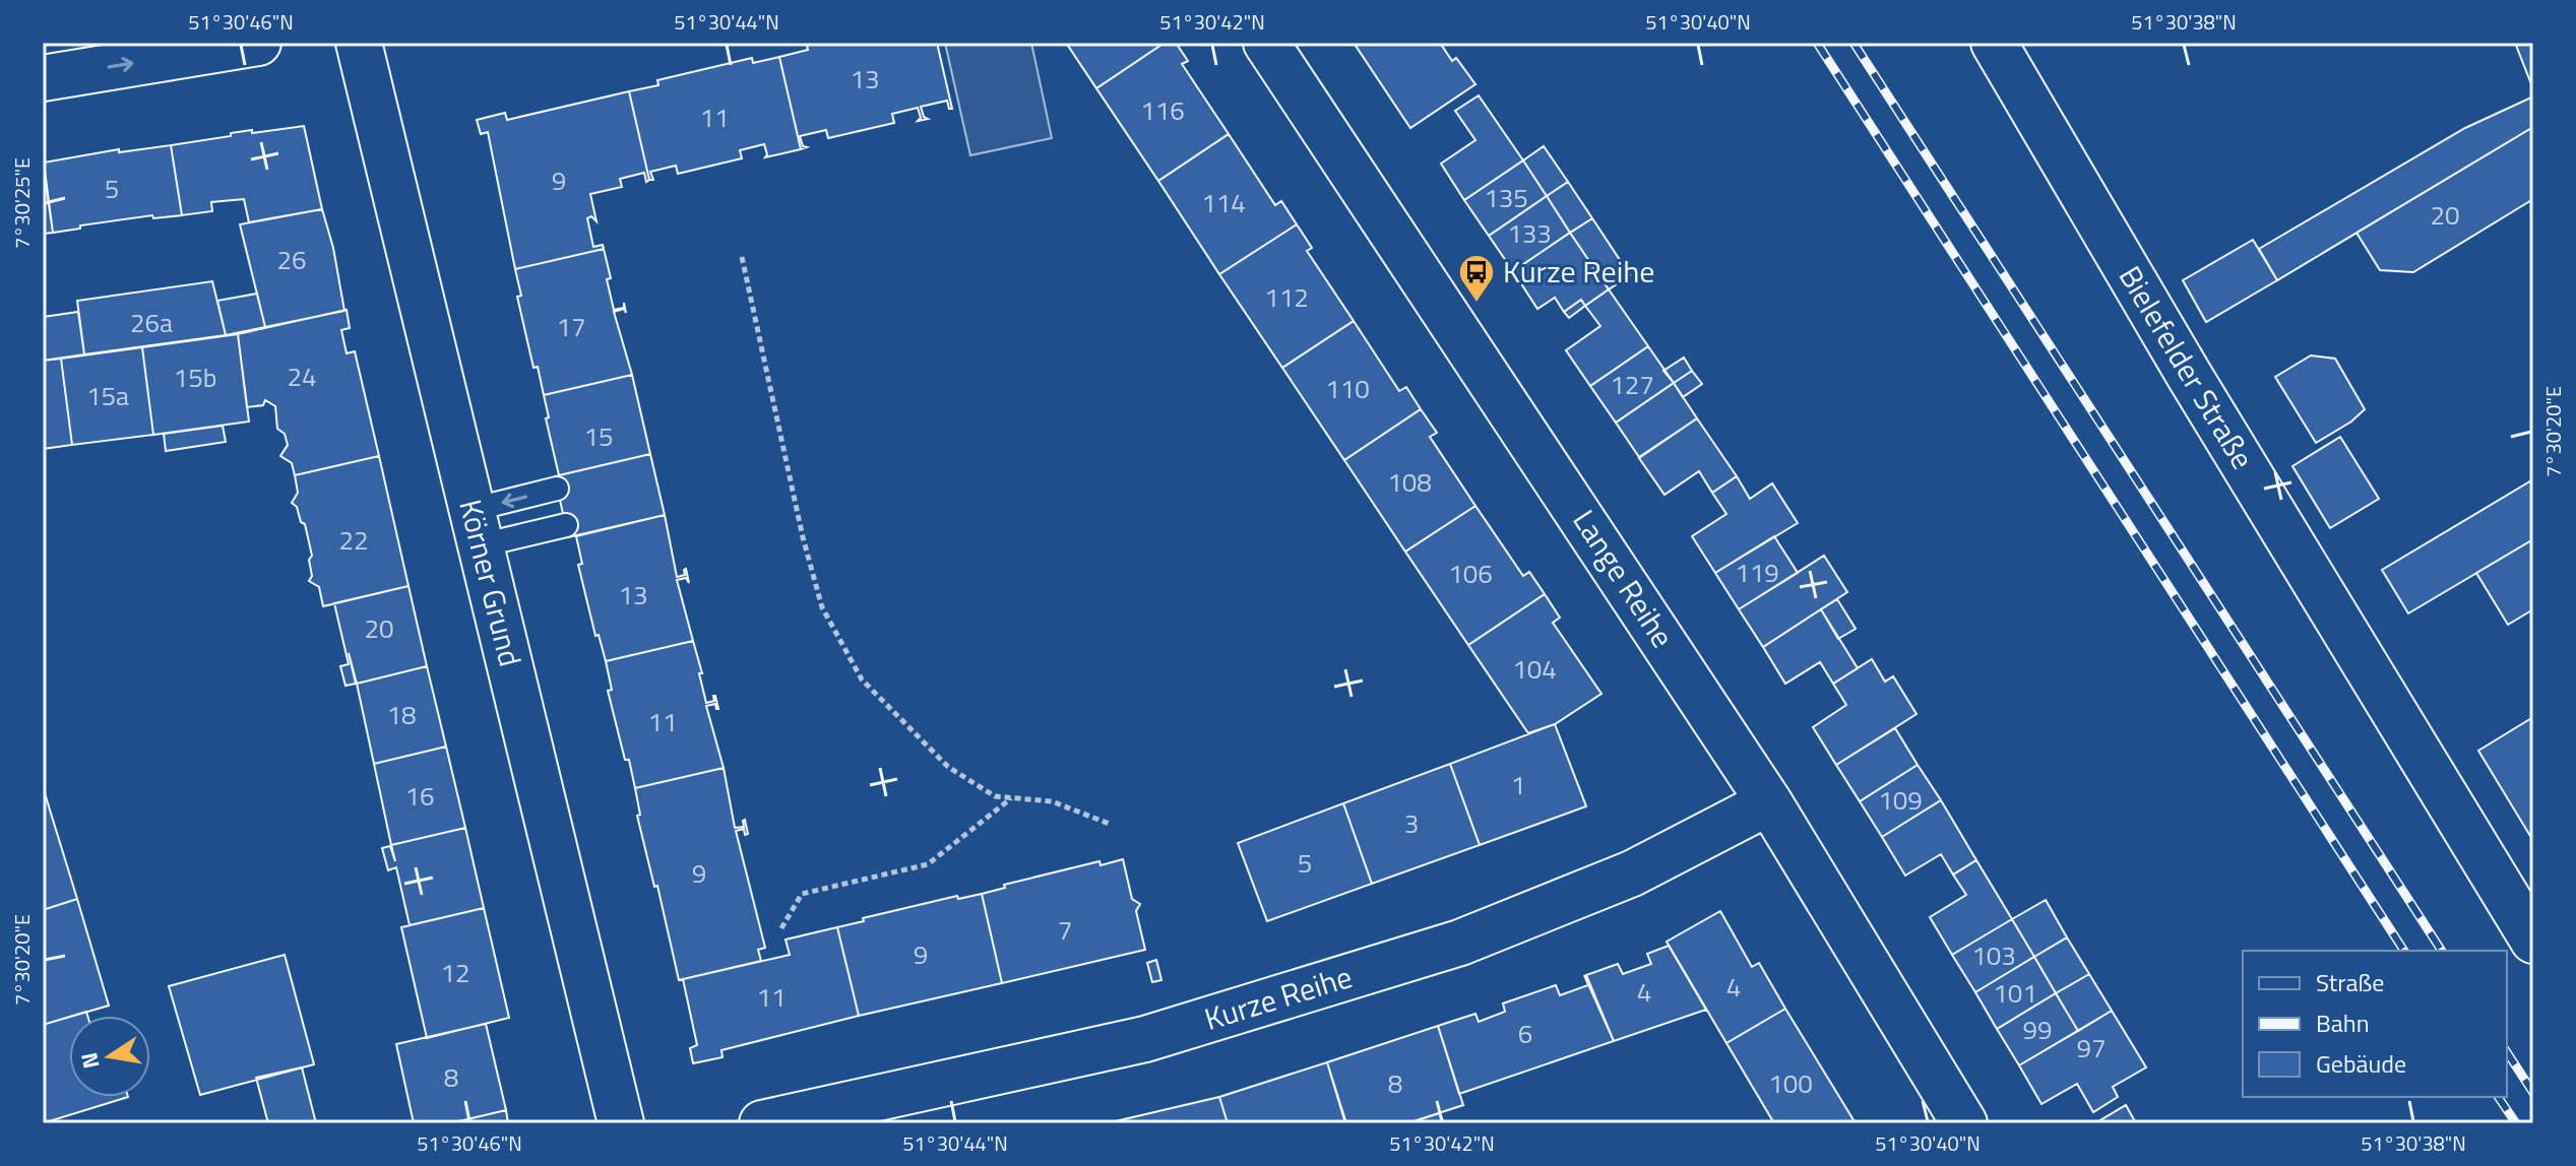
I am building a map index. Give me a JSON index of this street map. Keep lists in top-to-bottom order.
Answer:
{
  "streets": {
    "street": [
      "Bielefelder Straße",
      "Lange Reihe",
      "Körner Grund",
      "Kurze Reihe"
    ]
  },
  "crossings": [
    ["Lange Reihe", "Kurze Reihe"]
  ],
  "places": {
    "bus stop": ["Kurze Reihe"]
  },
  "house_numbers": [
    "13",
    "116",
    "11",
    "9",
    "5",
    "135",
    "114",
    "20",
    "133",
    "26",
    "112",
    "26a",
    "17",
    "24",
    "15b",
    "127",
    "110",
    "15a",
    "15",
    "108",
    "22",
    "119",
    "106",
    "13",
    "20",
    "104",
    "18",
    "11",
    "1",
    "16",
    "109",
    "3",
    "5",
    "9",
    "7",
    "9",
    "103",
    "12",
    "4",
    "4",
    "101",
    "11",
    "99",
    "6",
    "97",
    "8",
    "8",
    "100"
  ],
  "legend": ["Straße", "Bahn", "Gebäude"],
  "north": "left",
  "coordinates": [
    "51°30'46\"N",
    "51°30'44\"N",
    "51°30'42\"N",
    "51°30'40\"N",
    "51°30'38\"N",
    "7°30'25\"E",
    "7°30'20\"E"
  ]
}
